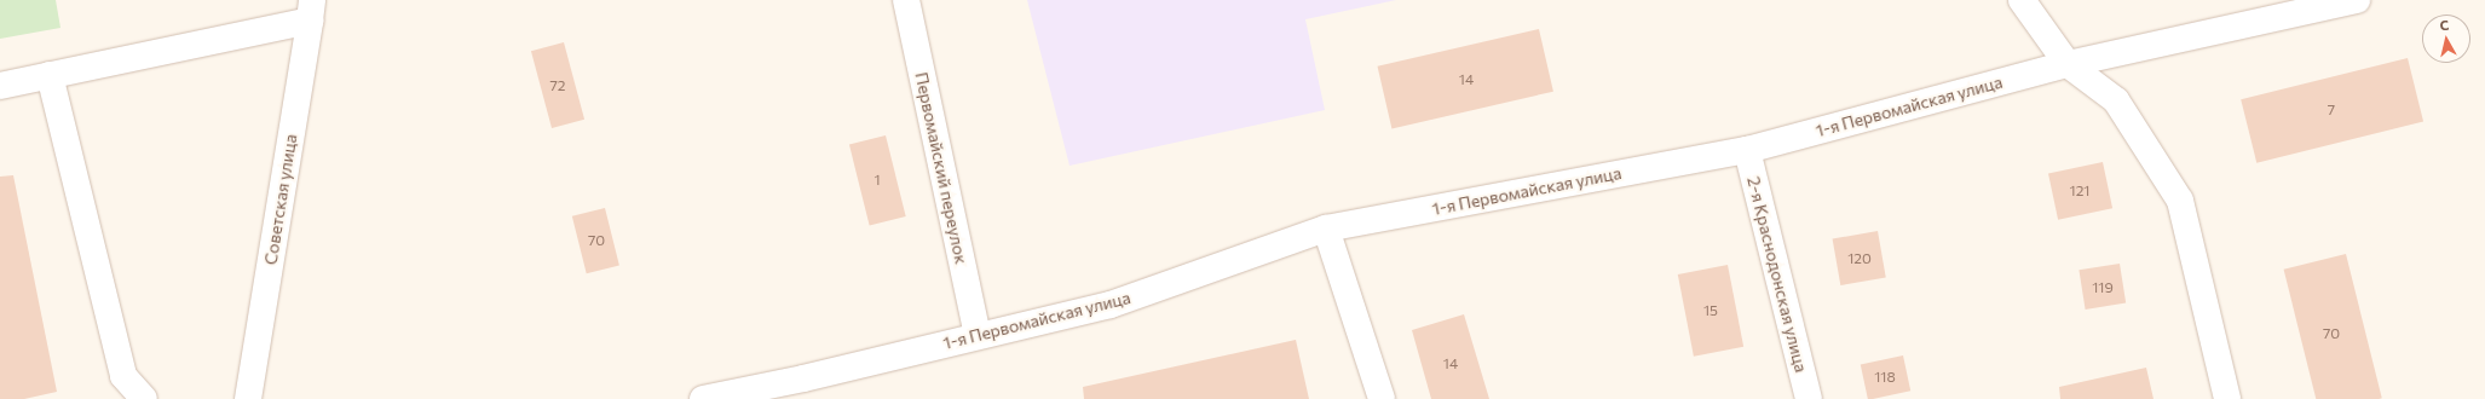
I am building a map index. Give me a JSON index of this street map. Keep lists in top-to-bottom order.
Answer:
{
  "streets": {
    "street": [
      "1-я Первомайская улица",
      "Первомайский переулок",
      "Советская улица",
      "2-я Краснодонская улица"
    ]
  },
  "crossings": [
    ["1-я Первомайская улица", "Первомайский переулок"],
    ["1-я Первомайская улица", "2-я Краснодонская улица"]
  ],
  "house_numbers": [
    "14",
    "72",
    "7",
    "1",
    "121",
    "70",
    "120",
    "119",
    "15",
    "70",
    "14",
    "118"
  ],
  "north": "top"
}
